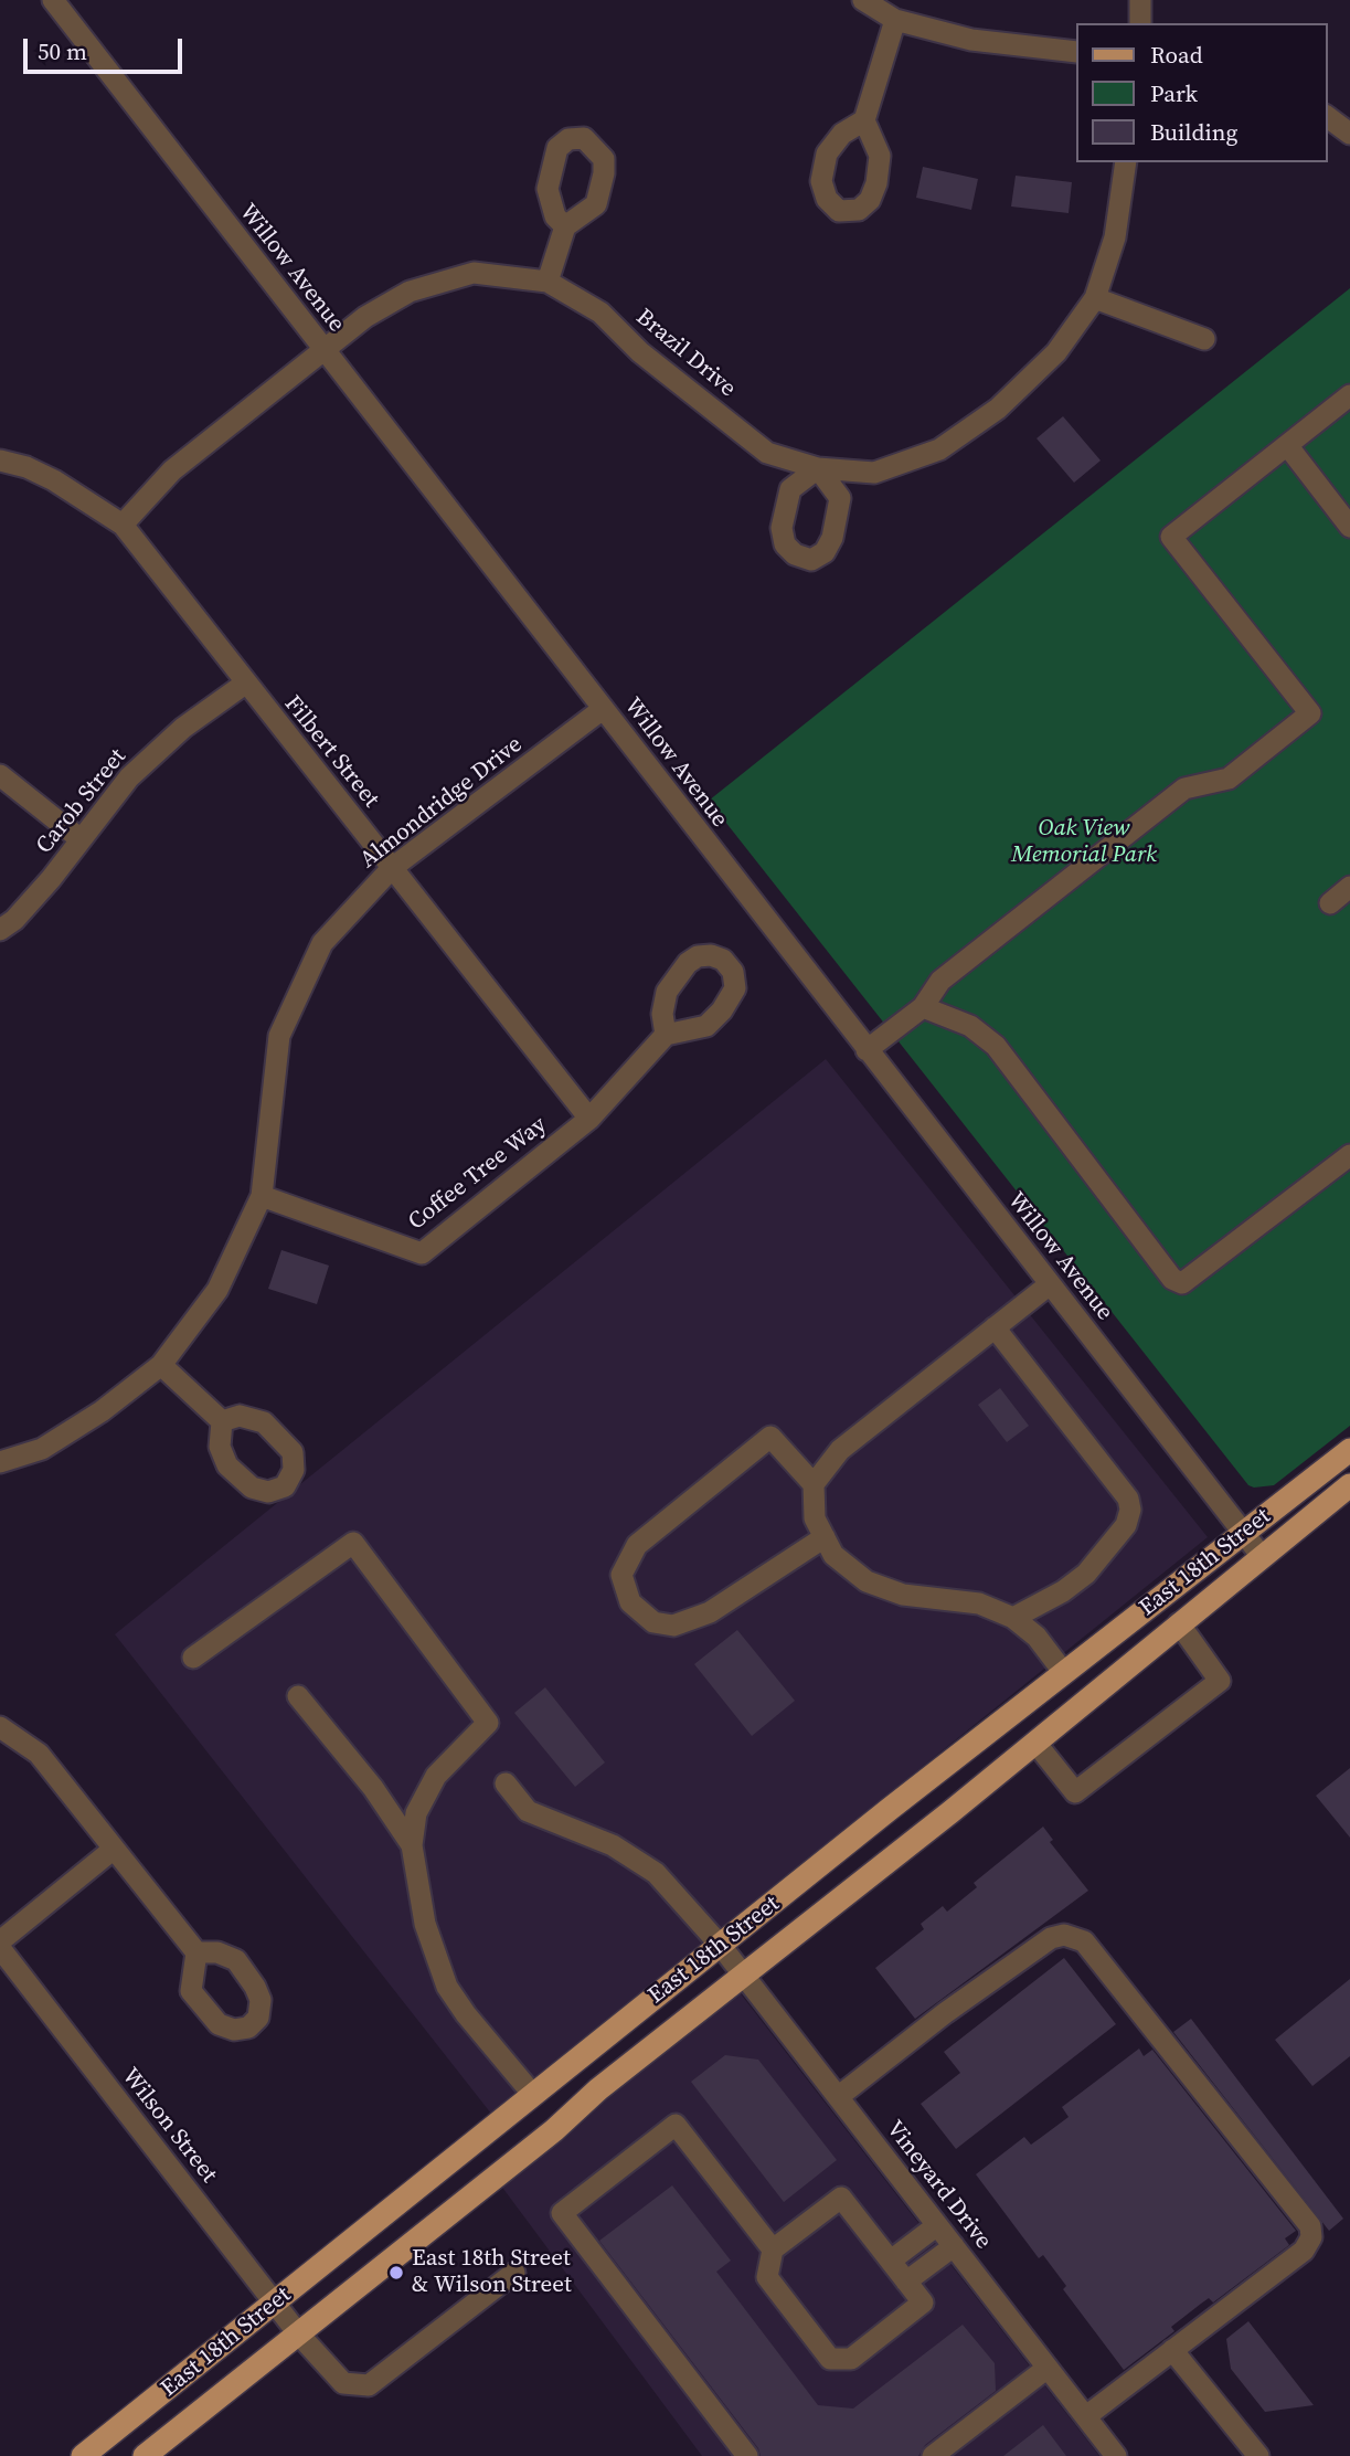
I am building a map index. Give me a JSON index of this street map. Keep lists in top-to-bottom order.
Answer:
{
  "streets": {
    "main road": ["East 18th Street"],
    "street": [
      "Willow Avenue",
      "Brazil Drive",
      "Filbert Street",
      "Carob Street",
      "Almondridge Drive",
      "Coffee Tree Way",
      "Wilson Street",
      "Vineyard Drive"
    ]
  },
  "crossings": [
    ["Willow Avenue", "Brazil Drive"],
    ["Willow Avenue", "Almondridge Drive"],
    ["Willow Avenue", "East 18th Street"],
    ["Brazil Drive", "Filbert Street"],
    ["Filbert Street", "Carob Street"],
    ["Filbert Street", "Almondridge Drive"],
    ["Filbert Street", "Coffee Tree Way"],
    ["Almondridge Drive", "Coffee Tree Way"],
    ["East 18th Street", "Wilson Street"],
    ["East 18th Street", "Vineyard Drive"]
  ],
  "parks": ["Oak View Memorial Park"],
  "places": ["East 18th Street & Wilson Street"],
  "legend": ["Road", "Park", "Building"],
  "scale_bar": "50 m"
}
